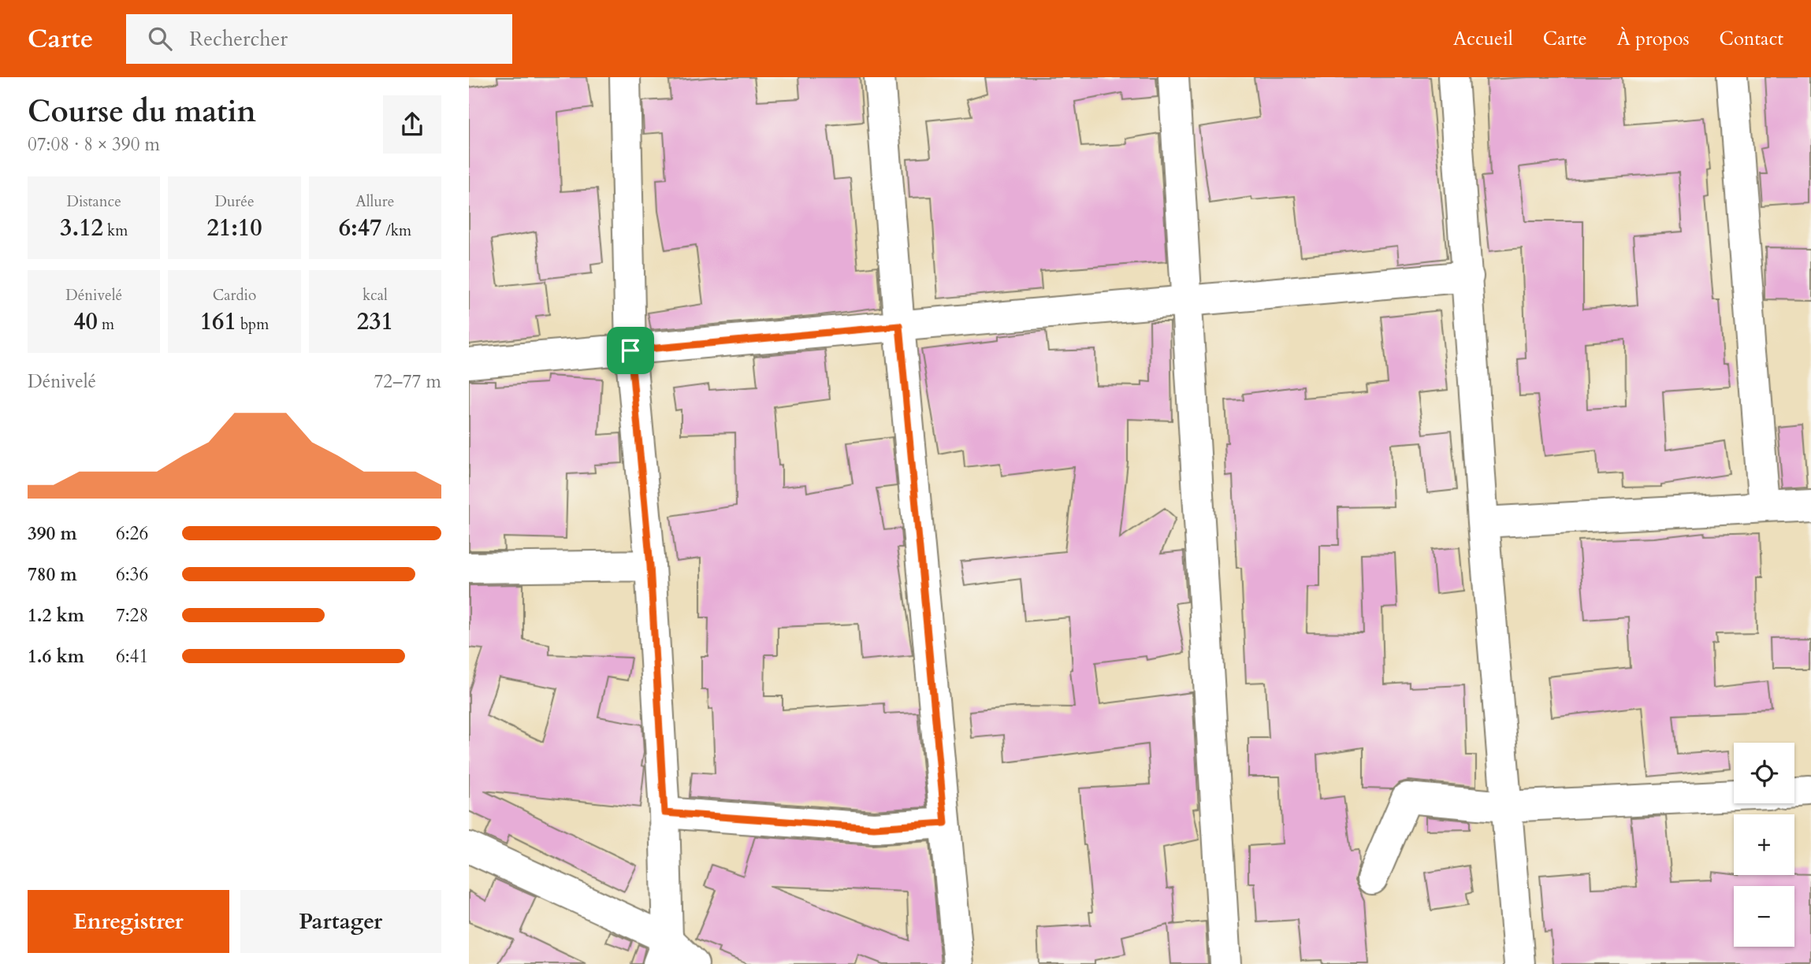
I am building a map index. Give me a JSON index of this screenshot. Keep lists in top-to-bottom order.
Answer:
{
  "page": {
    "header": "Carte",
    "search": "Rechercher",
    "nav": [
      "Accueil",
      "Carte",
      "À propos",
      "Contact"
    ],
    "heading": ["Course du matin", "07:08 · 8 × 390 m"],
    "stats": [
      ["Distance", "3.12 km"],
      ["Durée", "21:10"],
      ["Allure", "6:47 /km"],
      ["Dénivelé", "40 m"],
      ["Cardio", "161 bpm"],
      ["kcal", "231"]
    ],
    "chart": ["Dénivelé", "72–77 m"],
    "list": [
      {
        "name": "390 m",
        "note": "6:26"
      },
      {
        "name": "780 m",
        "note": "6:36"
      },
      {
        "name": "1.2 km",
        "note": "7:28"
      },
      {
        "name": "1.6 km",
        "note": "6:41"
      }
    ],
    "map_buttons": ["+", "−"],
    "buttons": ["Enregistrer", "Partager"]
  }
}
